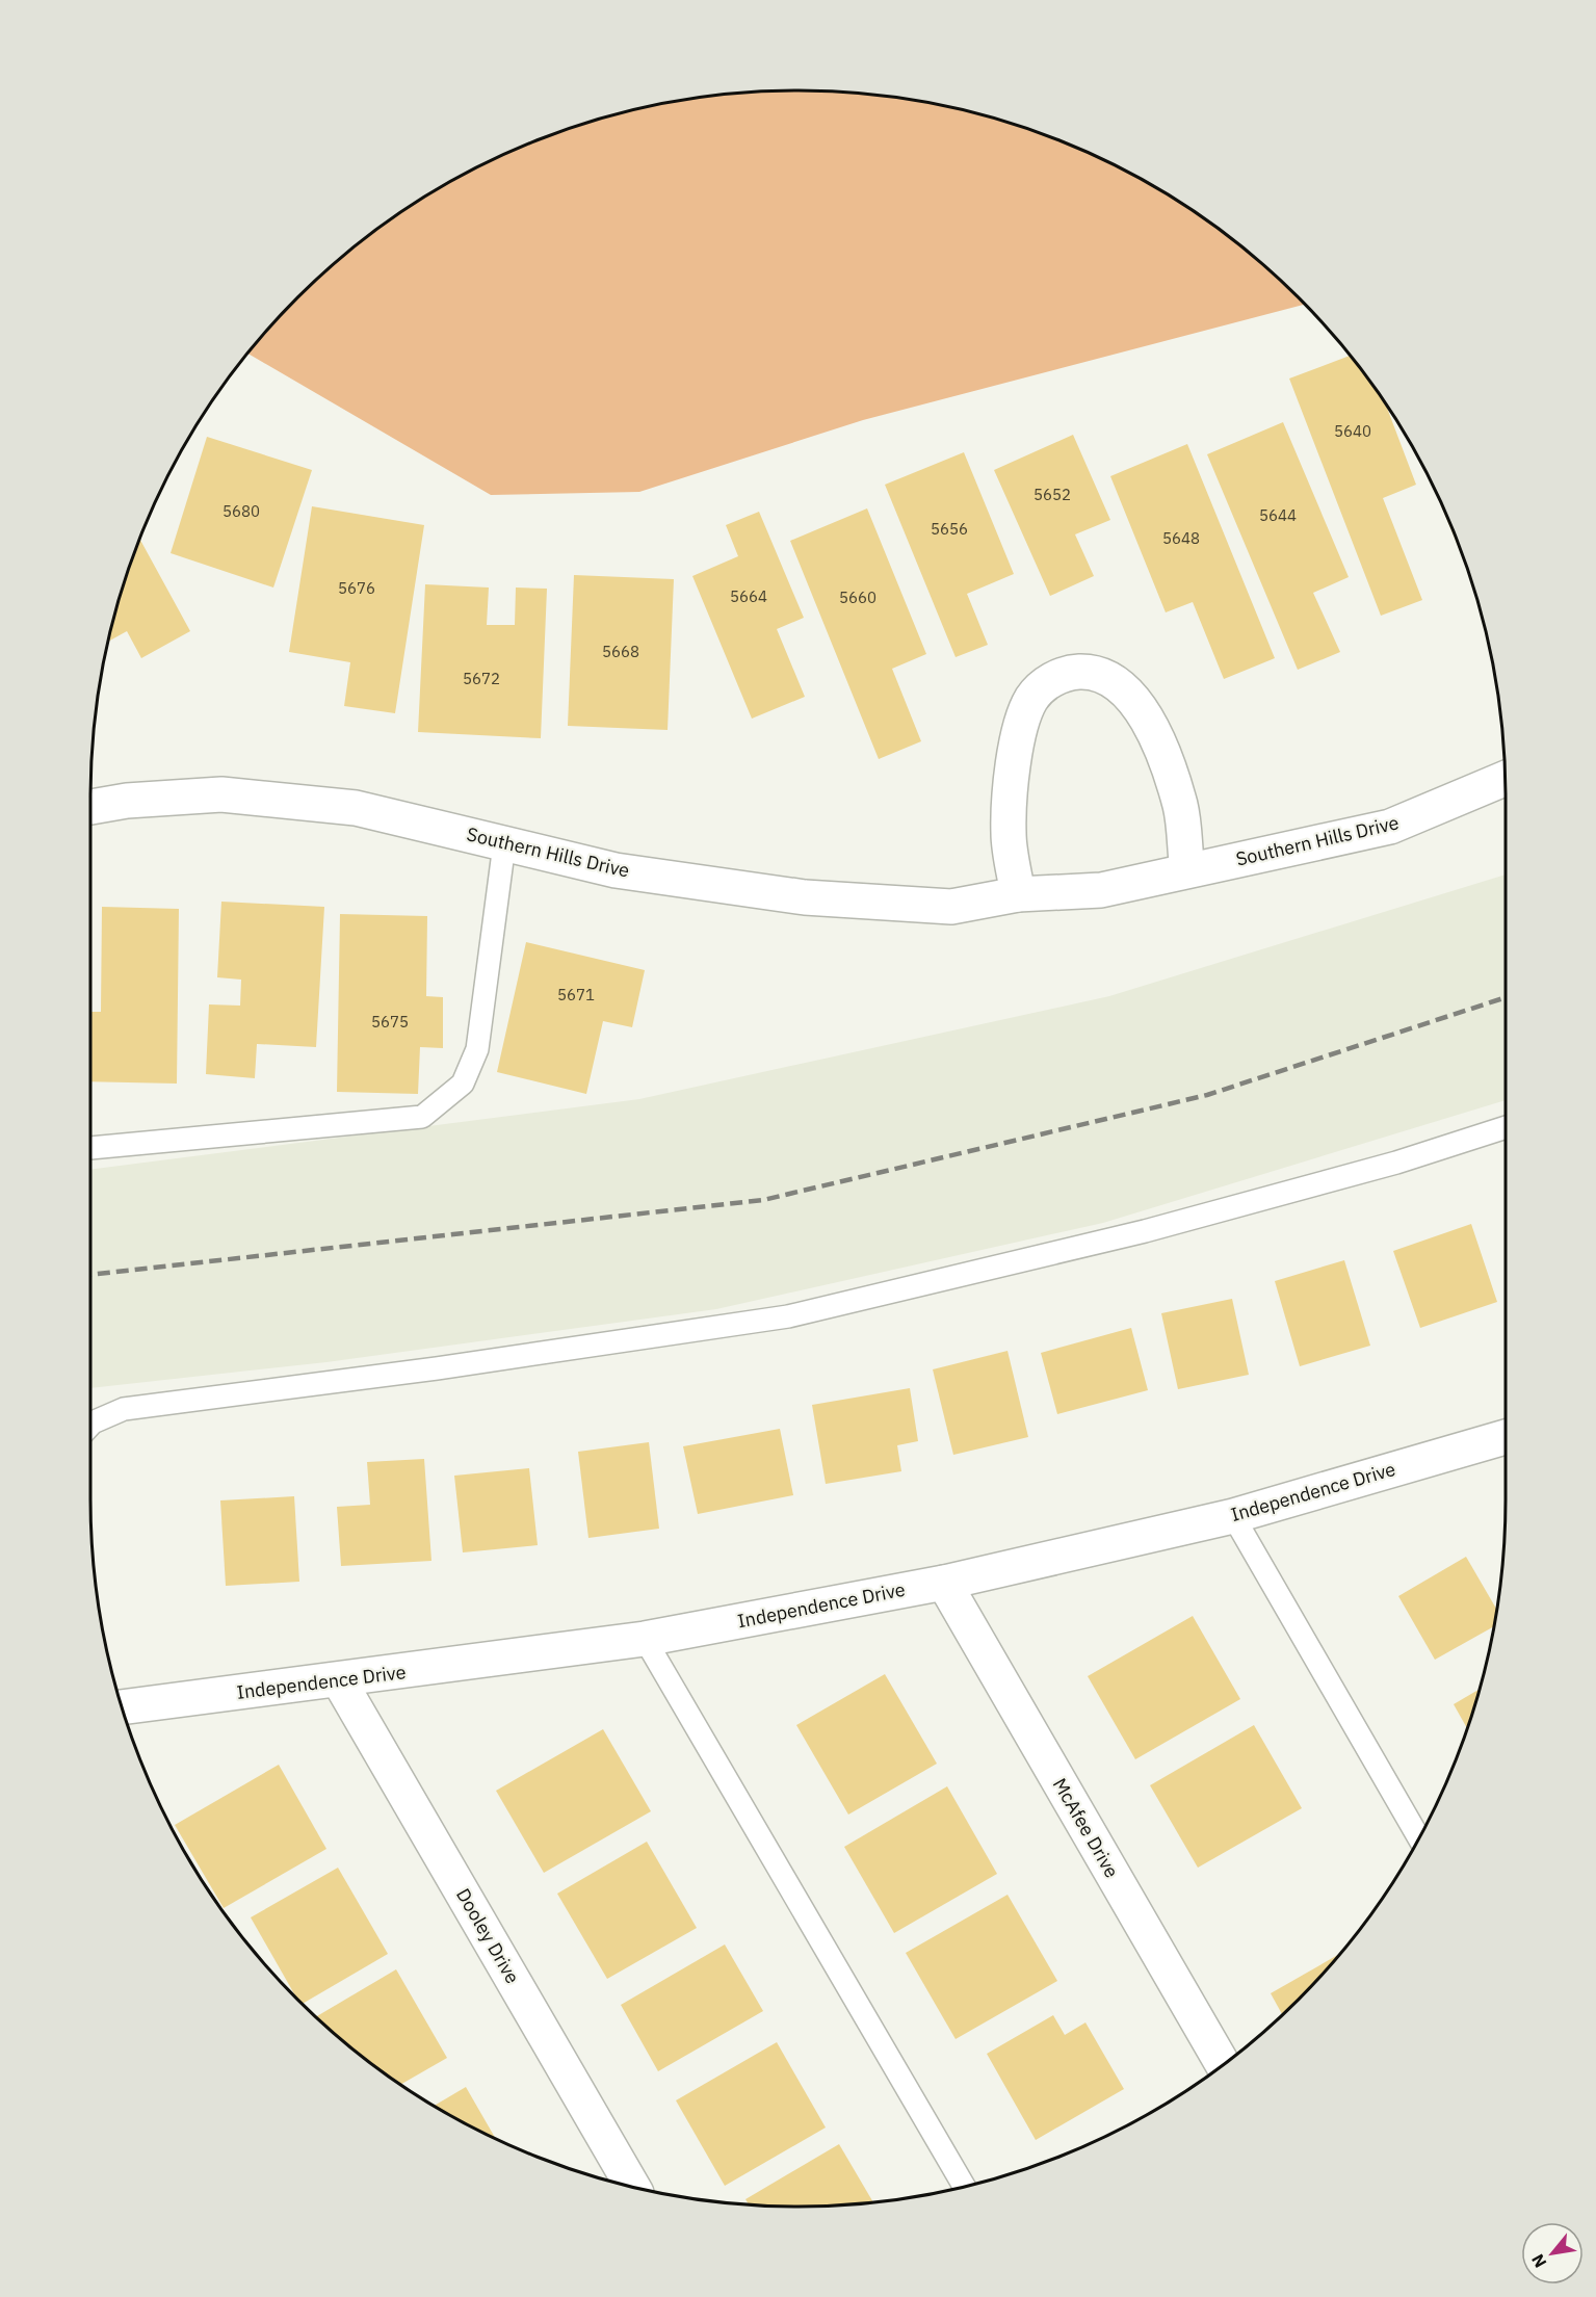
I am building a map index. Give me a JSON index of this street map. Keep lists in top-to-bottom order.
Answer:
{
  "streets": {
    "street": [
      "Southern Hills Drive",
      "Independence Drive",
      "McAfee Drive",
      "Dooley Drive"
    ]
  },
  "crossings": [
    ["Independence Drive", "McAfee Drive"],
    ["Independence Drive", "Dooley Drive"]
  ],
  "house_numbers": [
    "5640",
    "5652",
    "5680",
    "5644",
    "5656",
    "5648",
    "5676",
    "5664",
    "5660",
    "5668",
    "5672",
    "5671",
    "5675"
  ],
  "north": "bottom left"
}
